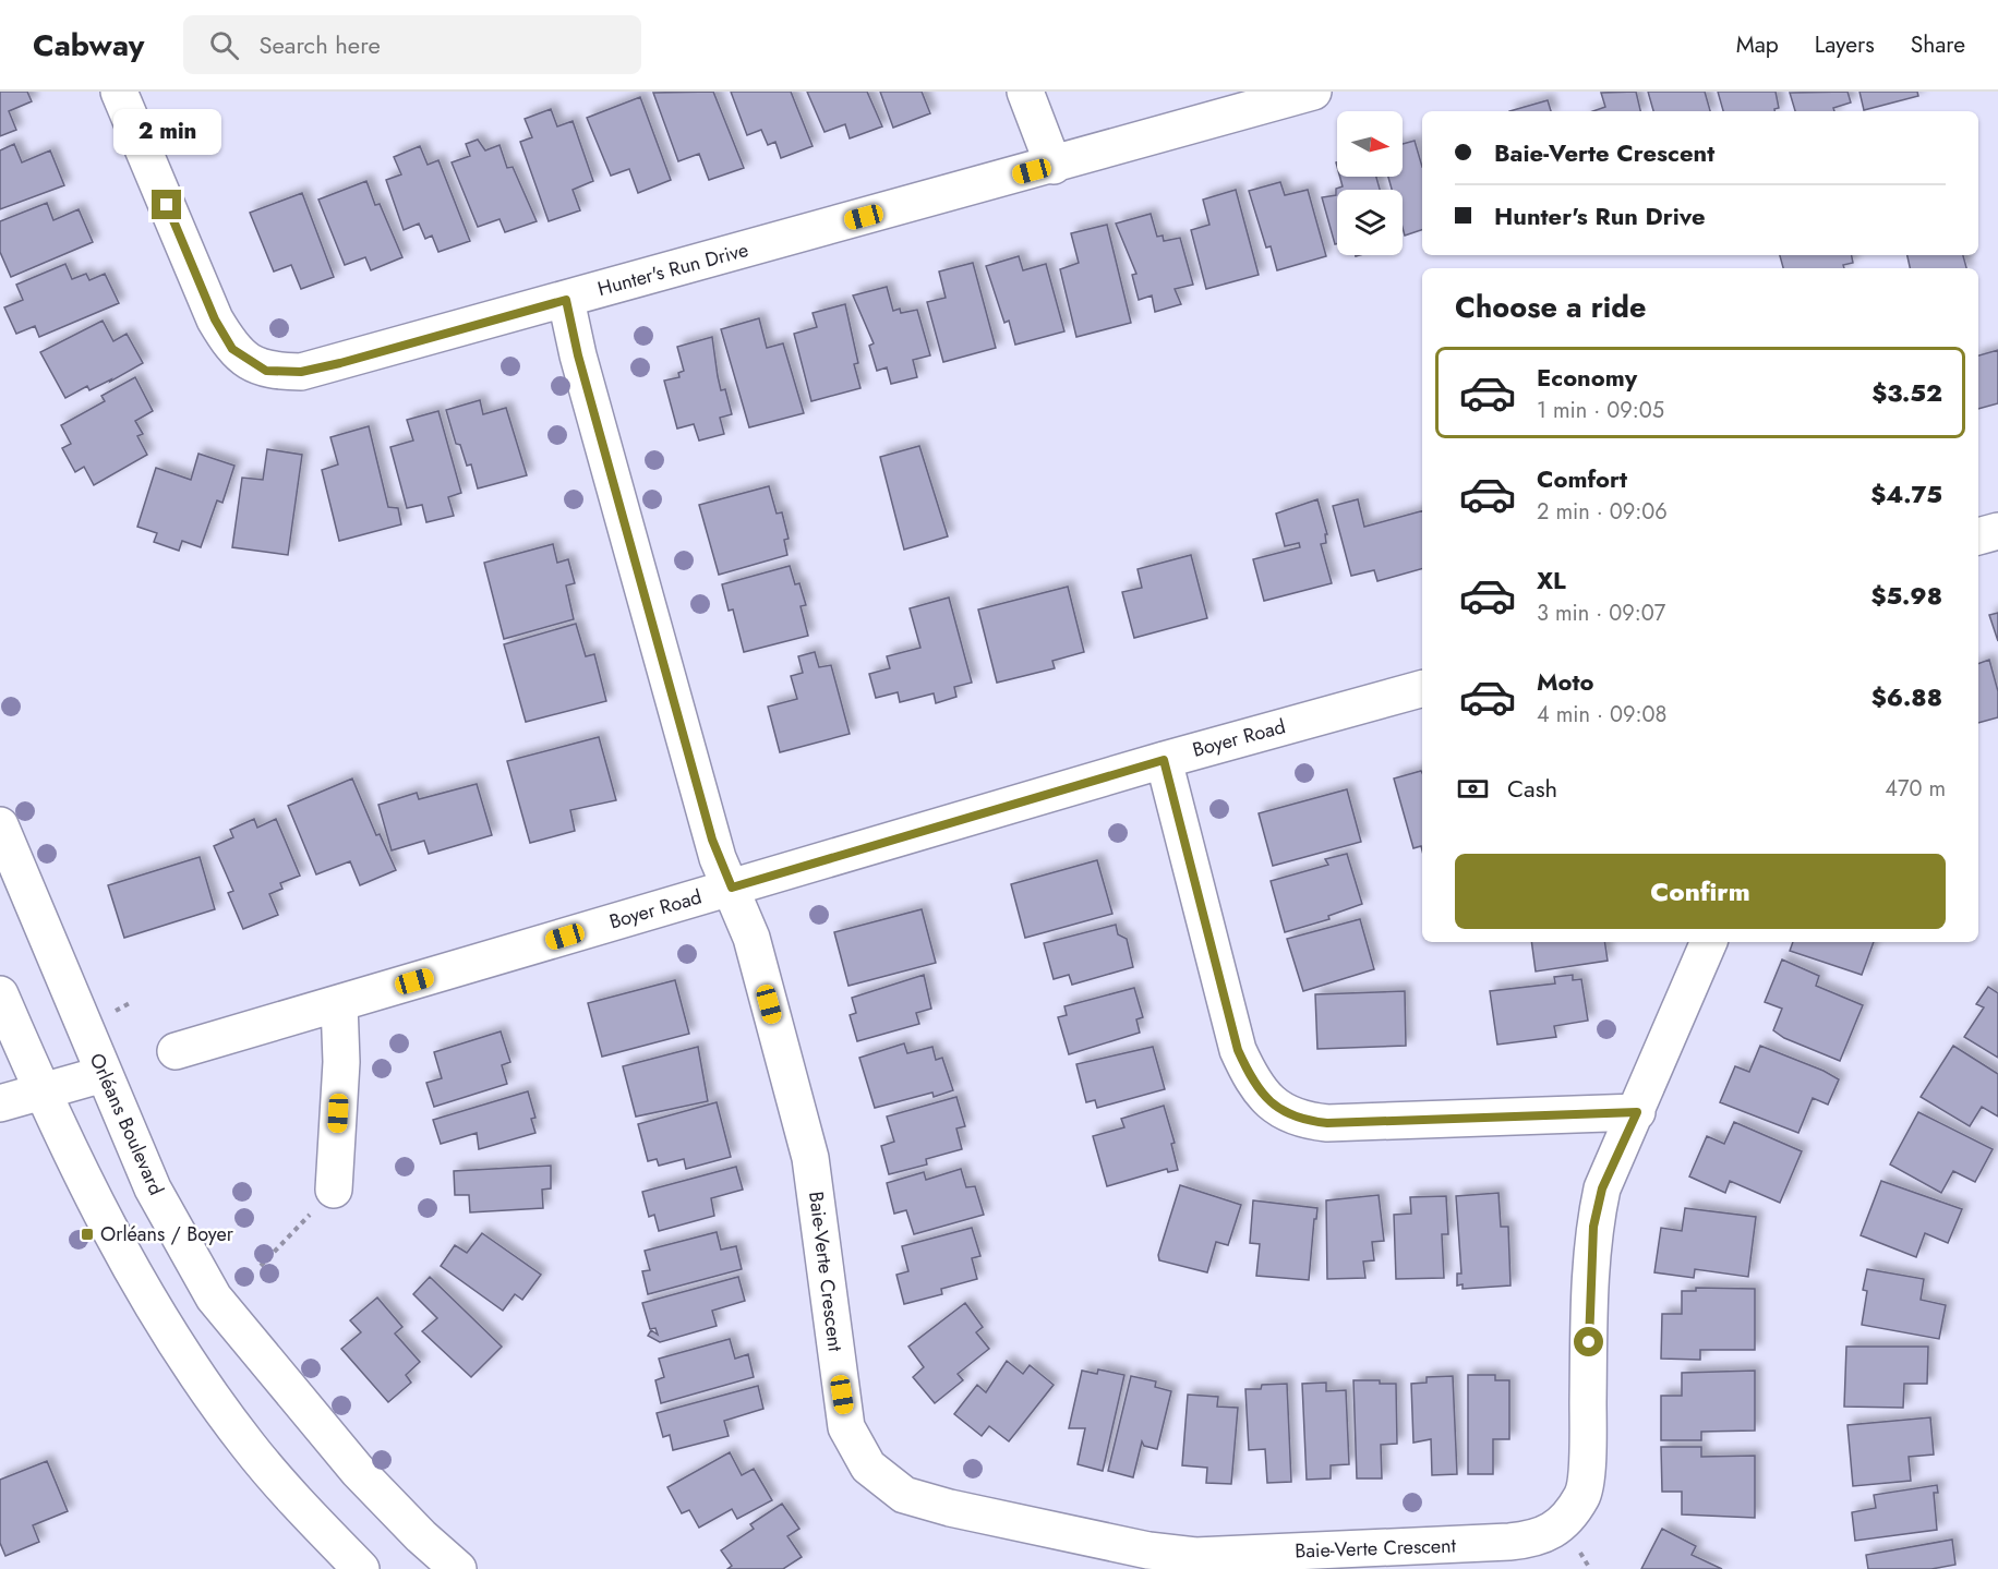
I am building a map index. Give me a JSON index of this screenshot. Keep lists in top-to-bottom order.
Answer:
{
  "streets": {
    "street": [
      "Hunter's Run Drive",
      "Boyer Road",
      "Orléans Boulevard",
      "Baie-Verte Crescent"
    ]
  },
  "crossings": [
    ["Hunter's Run Drive", "Baie-Verte Crescent"],
    ["Boyer Road", "Baie-Verte Crescent"]
  ],
  "places": {
    "transit": ["Orléans / Boyer"]
  },
  "north": "right",
  "page": {
    "header": "Cabway",
    "search": "Search here",
    "nav": ["Map", "Layers", "Share"],
    "bubble": "2 min",
    "banner": ["Baie-Verte Crescent", "Hunter's Run Drive"],
    "heading": "Choose a ride",
    "list": [
      {
        "name": "Economy",
        "note": "1 min · 09:05",
        "value": "$3.52"
      },
      {
        "name": "Comfort",
        "note": "2 min · 09:06",
        "value": "$4.75"
      },
      {
        "name": "XL",
        "note": "3 min · 09:07",
        "value": "$5.98"
      },
      {
        "name": "Moto",
        "note": "4 min · 09:08",
        "value": "$6.88"
      }
    ],
    "pay": ["Cash", "470 m"],
    "buttons": "Confirm"
  }
}
